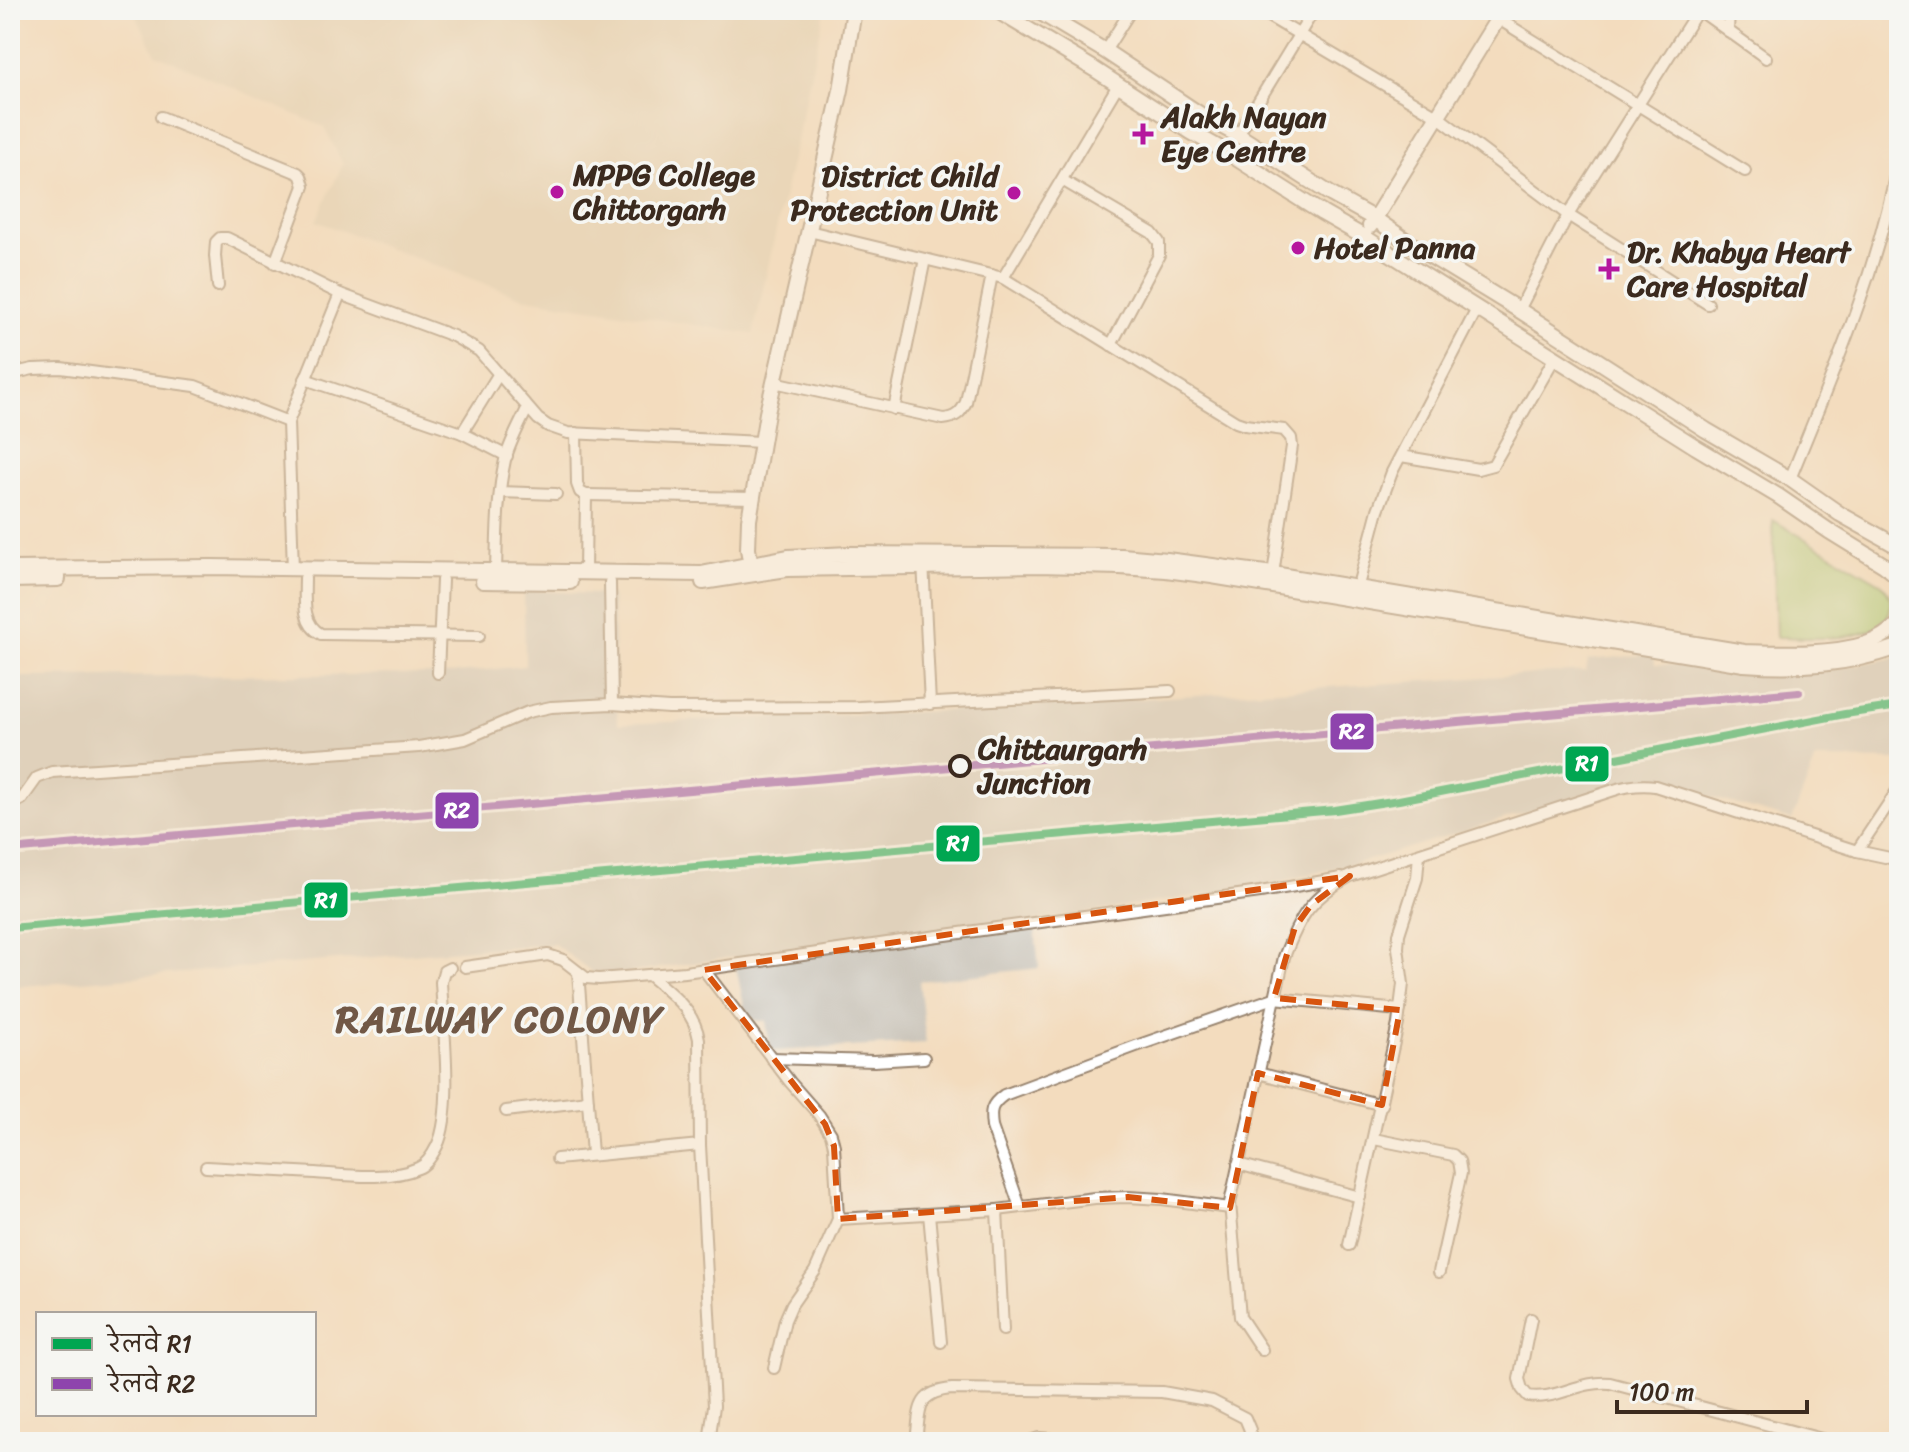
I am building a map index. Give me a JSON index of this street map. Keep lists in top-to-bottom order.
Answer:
{
  "districts": ["RAILWAY COLONY"],
  "places": {
    "health": ["Alakh Nayan Eye Centre", "Dr. Khabya Heart Care Hospital"],
    "other": [
      "MPPG College Chittorgarh",
      "District Child Protection Unit",
      "Hotel Panna",
      "Chittaurgarh Junction"
    ]
  },
  "lines": ["rail line R2", "rail line R1"],
  "legend": ["रेलवे R1", "रेलवे R2"],
  "scale_bar": "100 m"
}
